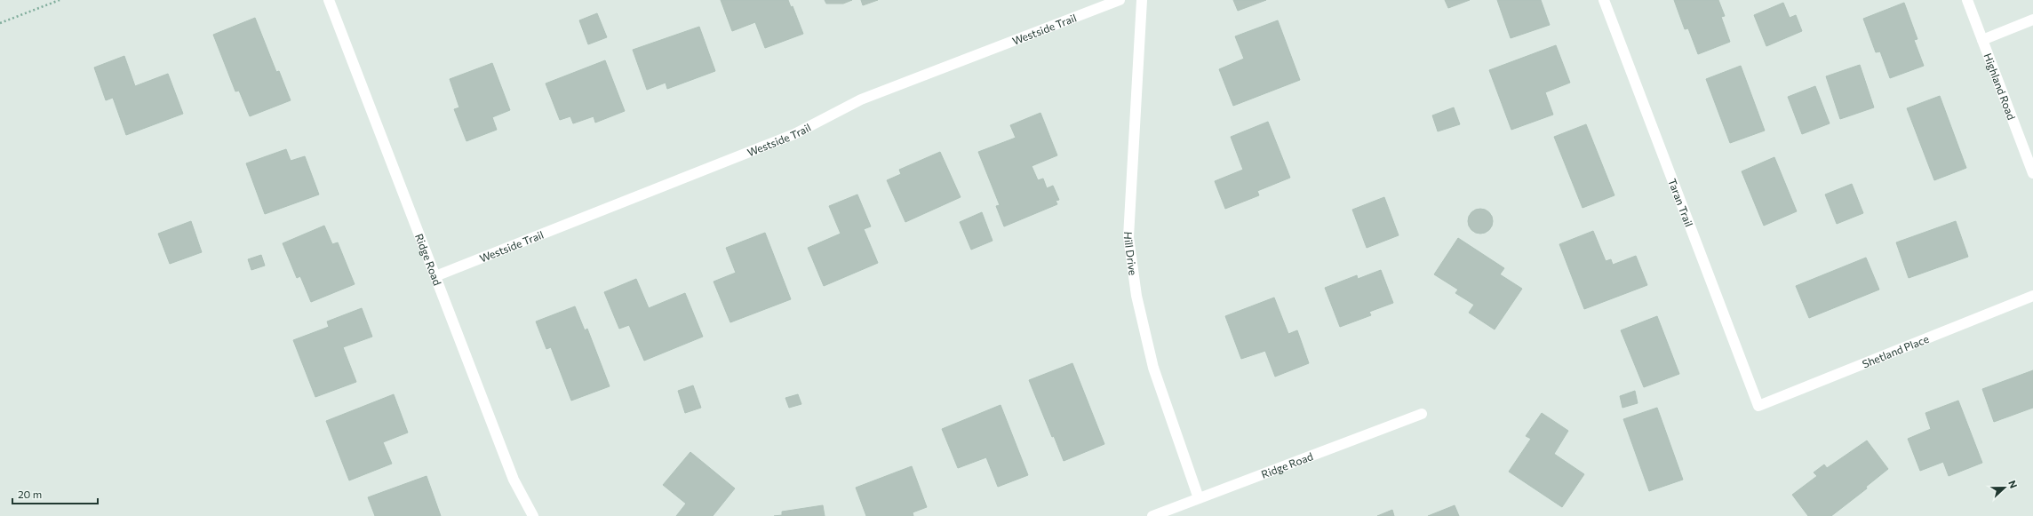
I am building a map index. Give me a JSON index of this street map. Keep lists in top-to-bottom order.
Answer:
{
  "streets": {
    "street": [
      "Westside Trail",
      "Highland Road",
      "Taran Trail",
      "Hill Drive",
      "Ridge Road",
      "Shetland Place"
    ]
  },
  "crossings": [
    ["Westside Trail", "Ridge Road"],
    ["Taran Trail", "Shetland Place"],
    ["Hill Drive", "Ridge Road"]
  ],
  "scale_bar": "20 m",
  "north": "right"
}
